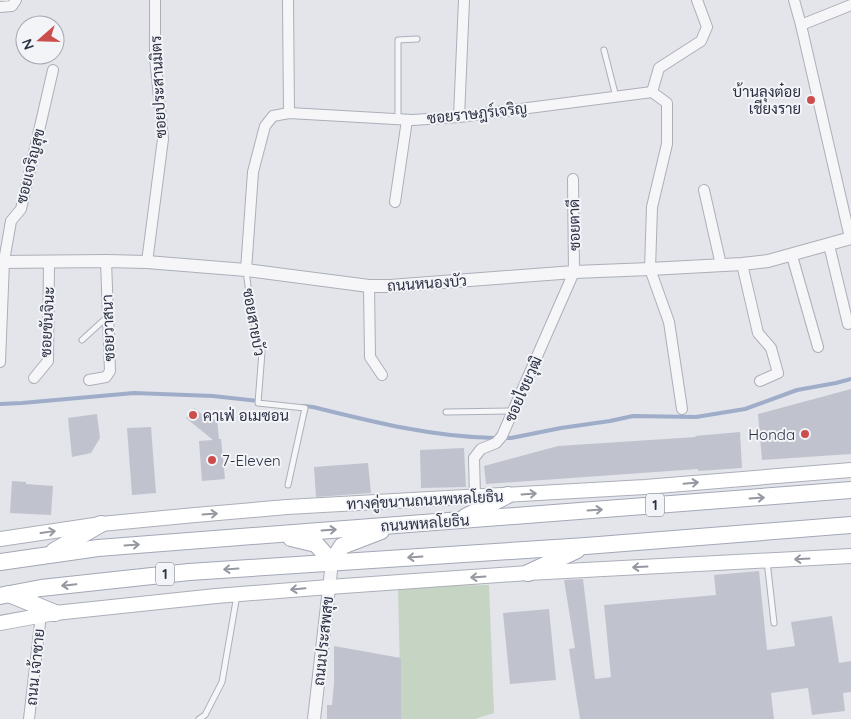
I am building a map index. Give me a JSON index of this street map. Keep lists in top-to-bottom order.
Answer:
{
  "streets": {
    "main road": ["ทางคู่ขนานถนนพหลโยธิน", "1", "ถนนพหลโยธิน"],
    "street": [
      "ซอยประสานมิตร",
      "ซอยราษฎร์เจริญ",
      "ซอยเจริญสุข",
      "ซอยตาดี",
      "ถนนหนองบัว",
      "ซอยขันจินะ",
      "ซอยวาสนา",
      "ซอยไชยวุฒิ",
      "ถนนประสพสุข",
      "ถนน เจ้าชาย"
    ],
    "lane": ["ซอยสายบัว"]
  },
  "crossings": [
    ["ซอยประสานมิตร", "ถนนหนองบัว"],
    ["ซอยราษฎร์เจริญ", "ถนนหนองบัว"],
    ["ซอยราษฎร์เจริญ", "ซอยสายบัว"],
    ["ซอยเจริญสุข", "ถนนหนองบัว"],
    ["ซอยตาดี", "ถนนหนองบัว"],
    ["ซอยตาดี", "ซอยไชยวุฒิ"],
    ["ถนนหนองบัว", "ซอยขันจินะ"],
    ["ถนนหนองบัว", "ซอยสายบัว"],
    ["ถนนหนองบัว", "ซอยวาสนา"],
    ["ถนนหนองบัว", "ซอยไชยวุฒิ"],
    ["ซอยไชยวุฒิ", "ทางคู่ขนานถนนพหลโยธิน"],
    ["1", "ถนนประสพสุข"],
    ["1", "ถนน เจ้าชาย"]
  ],
  "places": [
    "บ้านลุงต๋อย เชียงราย",
    "คาเฟ่ อเมซอน",
    "Honda",
    "7-Eleven"
  ],
  "north": "left"
}
